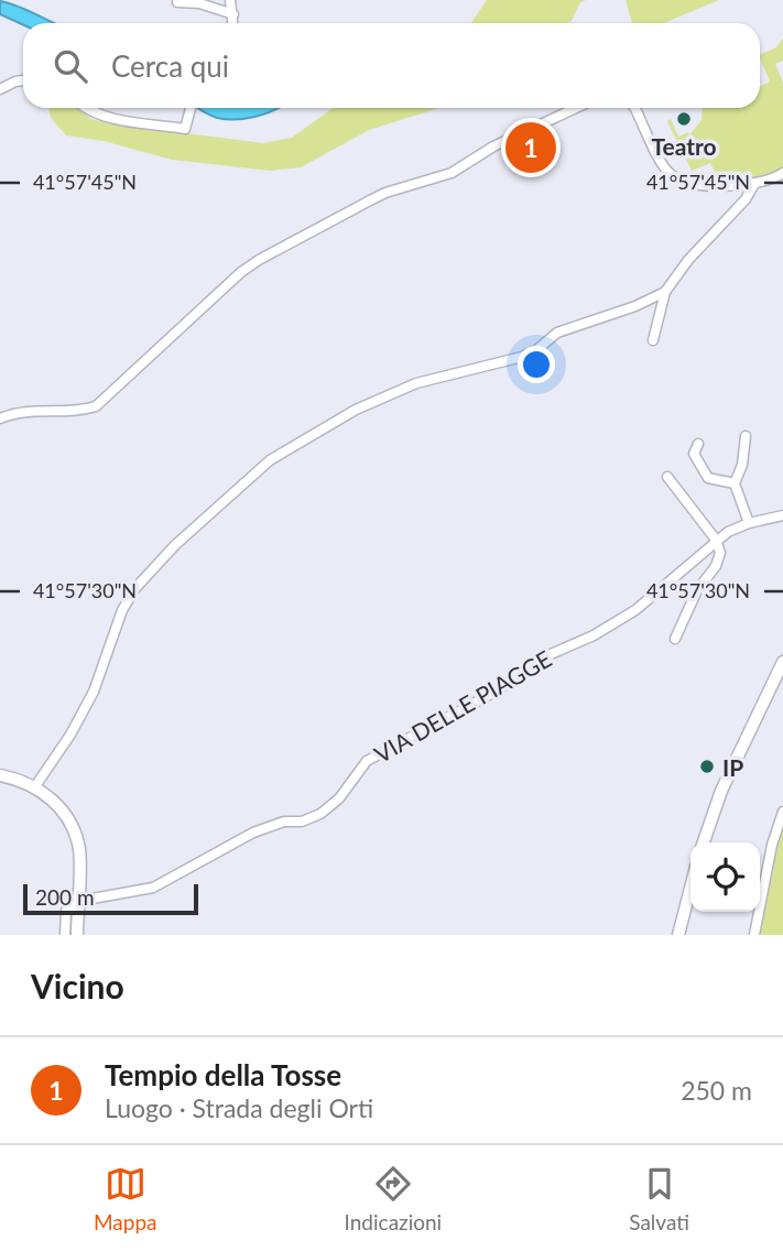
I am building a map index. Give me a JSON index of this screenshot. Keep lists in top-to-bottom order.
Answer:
{
  "streets": {
    "street": ["VIA DELLE PIAGGE"]
  },
  "places": ["Teatro", "IP"],
  "scale_bar": "200 m",
  "page": {
    "search": "Cerca qui",
    "pins": "1",
    "scale": "200 m",
    "heading": "Vicino",
    "list": [
      {
        "mark": "1",
        "name": "Tempio della Tosse",
        "note": "Luogo · Strada degli Orti",
        "value": "250 m"
      }
    ],
    "nav": ["Mappa", "Indicazioni", "Salvati"]
  },
  "coordinates": ["41°57'45\"N", "41°57'30\"N"]
}
